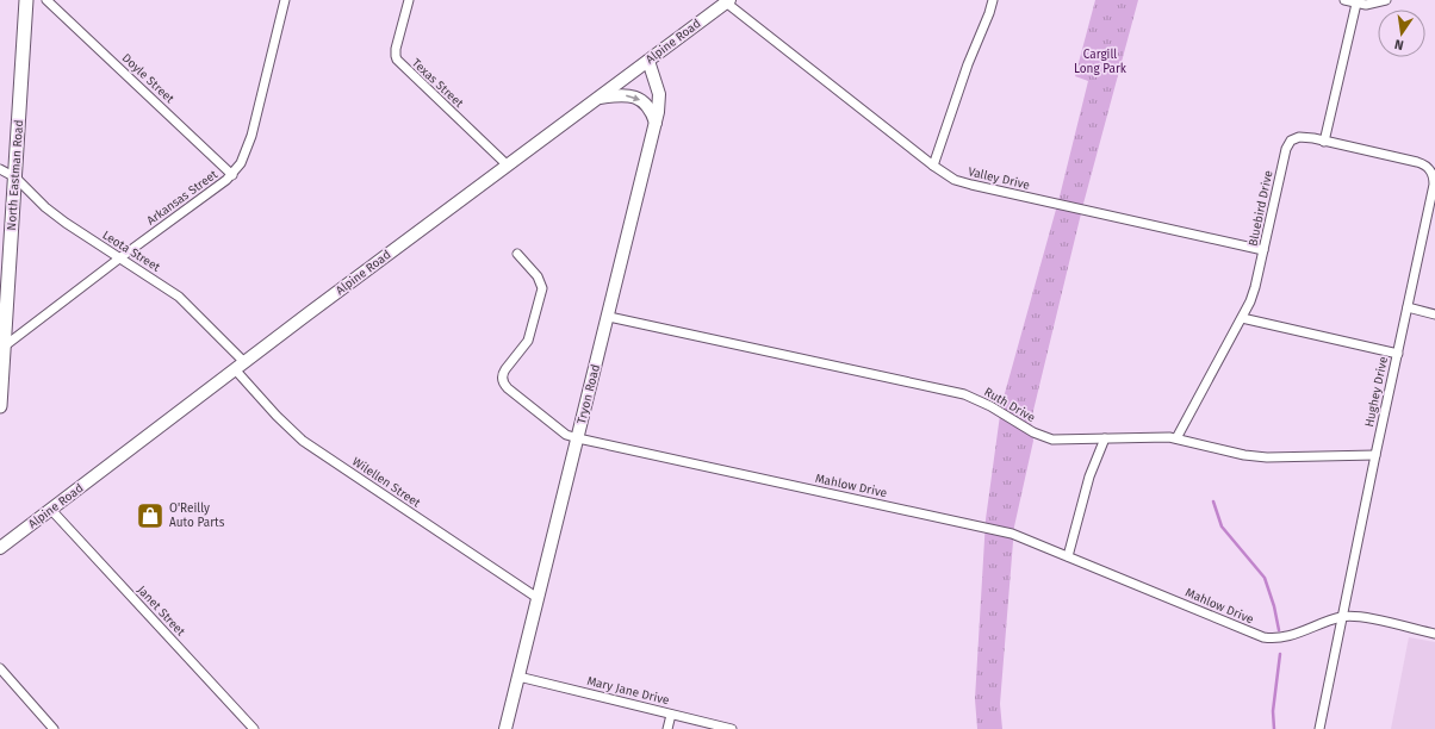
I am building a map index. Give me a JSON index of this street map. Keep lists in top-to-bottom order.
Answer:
{
  "streets": {
    "main road": ["Alpine Road", "North Eastman Road", "Tryon Road"],
    "street": [
      "Doyle Street",
      "Texas Street",
      "Valley Drive",
      "Arkansas Street",
      "Bluebird Drive",
      "Leota Street",
      "Hughey Drive",
      "Ruth Drive",
      "Wilellen Street",
      "Mahlow Drive",
      "Janet Street",
      "Mary Jane Drive"
    ]
  },
  "crossings": [
    ["Alpine Road", "Texas Street"],
    ["Alpine Road", "Valley Drive"],
    ["Alpine Road", "Leota Street"],
    ["Alpine Road", "Tryon Road"],
    ["Alpine Road", "Wilellen Street"],
    ["Alpine Road", "Janet Street"],
    ["Doyle Street", "Arkansas Street"],
    ["North Eastman Road", "Arkansas Street"],
    ["North Eastman Road", "Leota Street"],
    ["Valley Drive", "Bluebird Drive"],
    ["Arkansas Street", "Leota Street"],
    ["Bluebird Drive", "Hughey Drive"],
    ["Bluebird Drive", "Ruth Drive"],
    ["Leota Street", "Wilellen Street"],
    ["Hughey Drive", "Ruth Drive"],
    ["Hughey Drive", "Mahlow Drive"],
    ["Tryon Road", "Ruth Drive"],
    ["Tryon Road", "Wilellen Street"],
    ["Tryon Road", "Mahlow Drive"],
    ["Tryon Road", "Mary Jane Drive"]
  ],
  "parks": ["Cargill Long Park"],
  "places": {
    "shop": ["O'Reilly Auto Parts"]
  },
  "north": "bottom"
}
